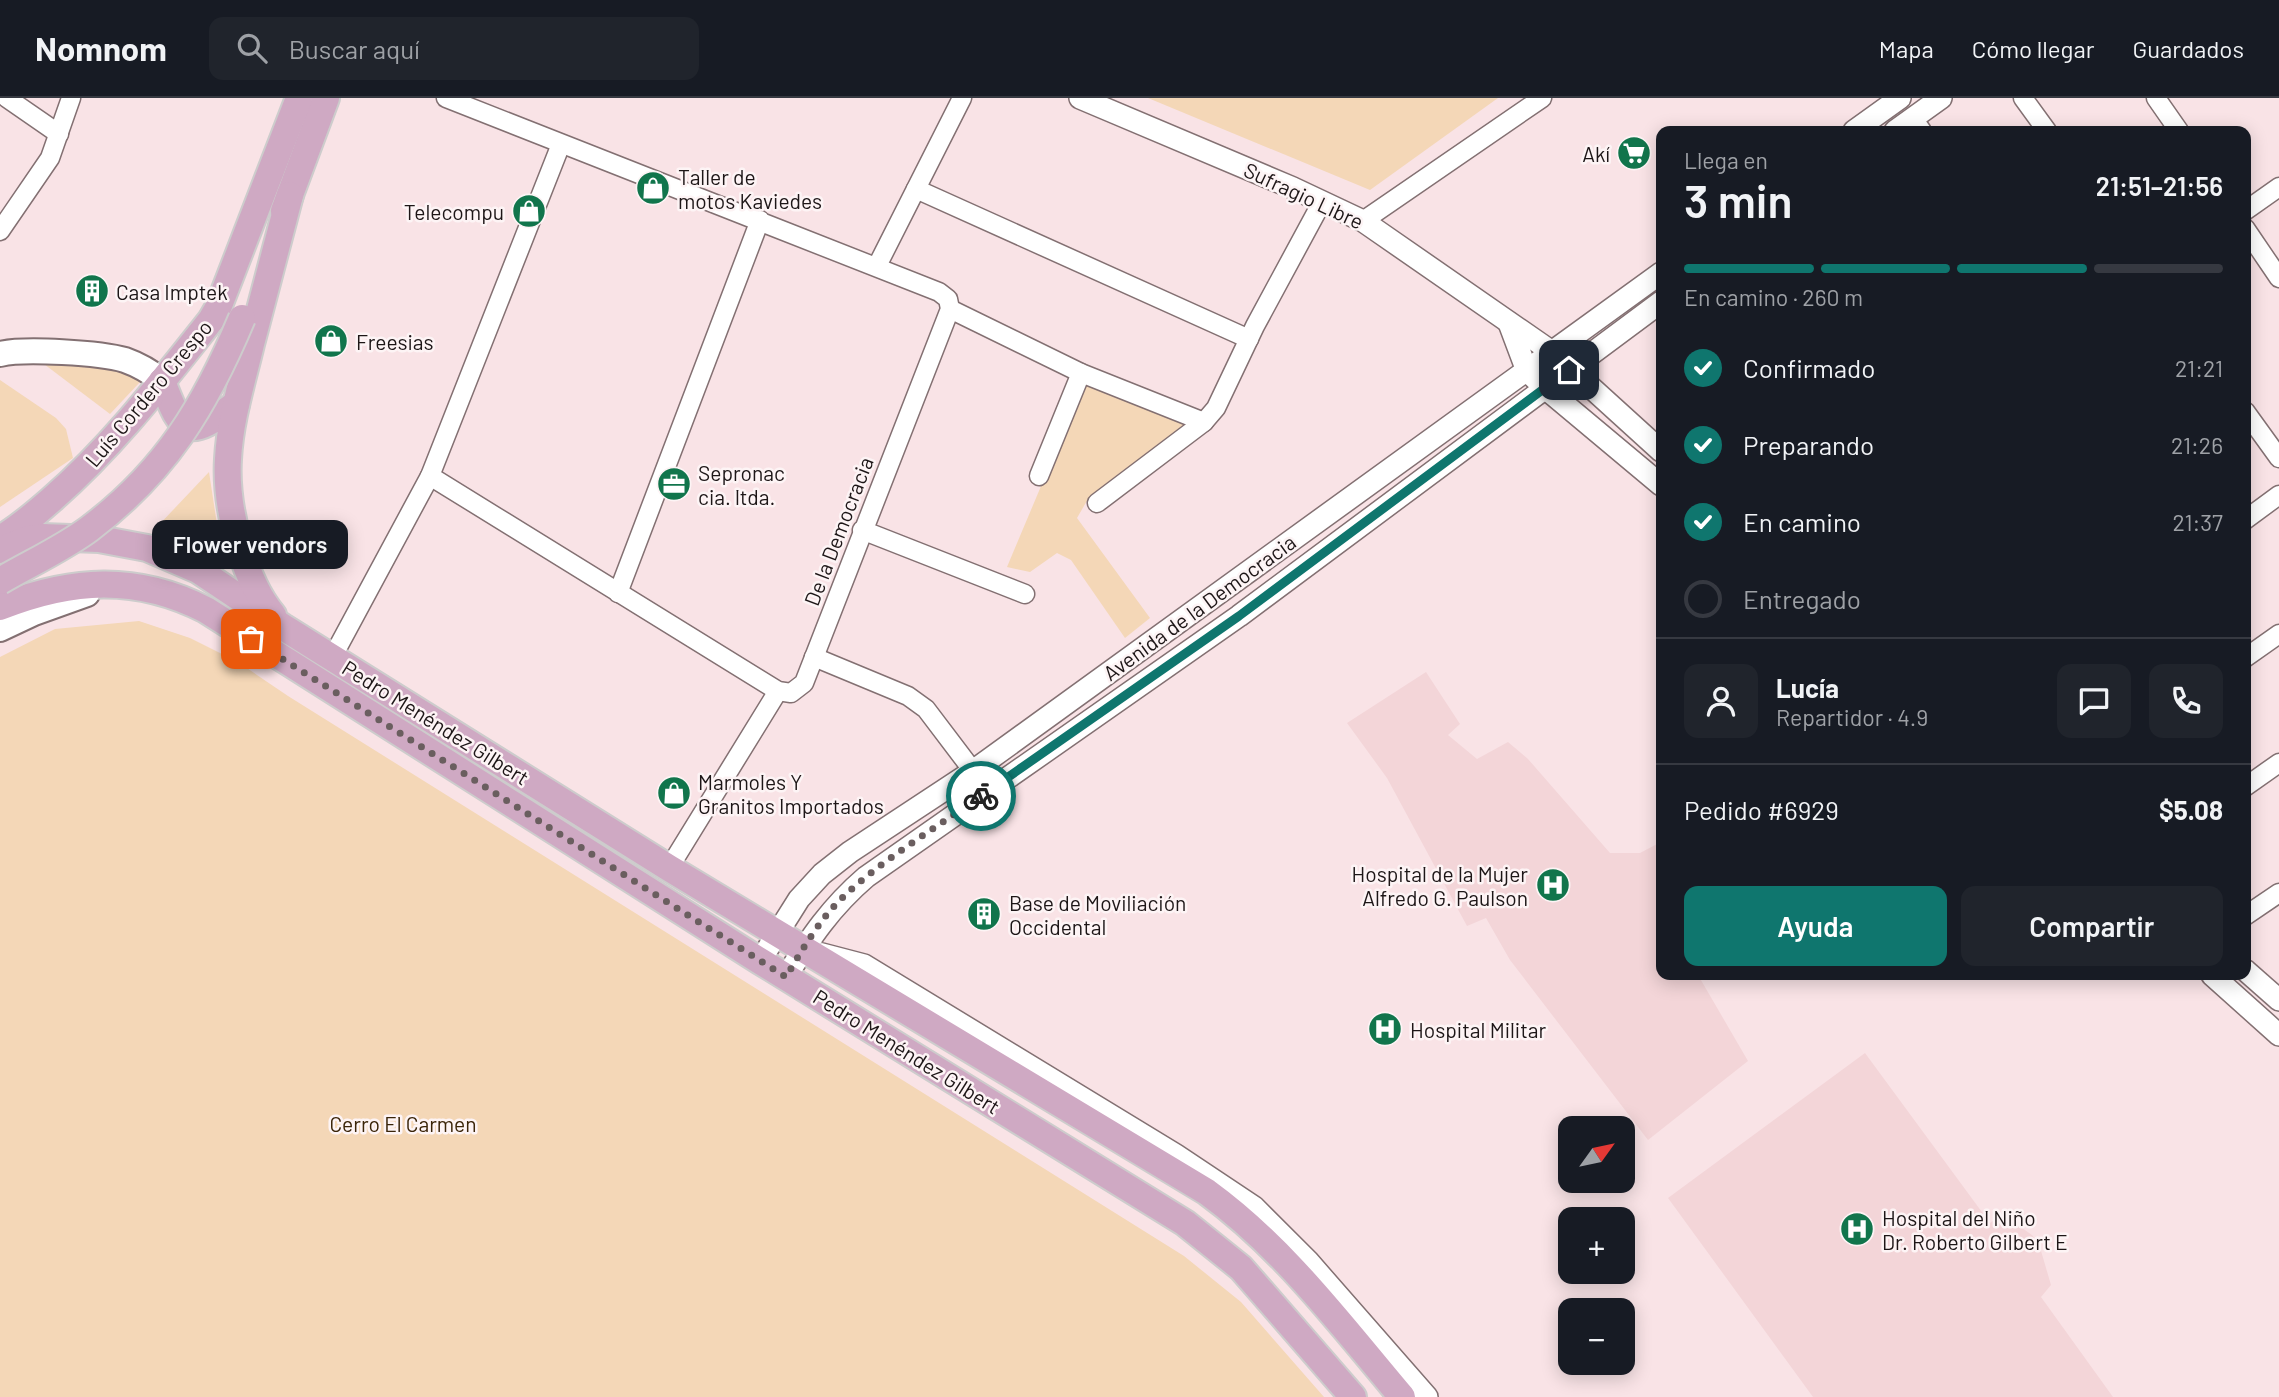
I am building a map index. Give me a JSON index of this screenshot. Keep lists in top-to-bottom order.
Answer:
{
  "streets": {
    "main road": ["Luís Cordero Crespo", "Pedro Menéndez Gilbert"],
    "street": ["Sufragio Libre", "De la Democracia", "Avenida de la Democracia"]
  },
  "crossings": [
    ["Sufragio Libre", "Avenida de la Democracia"],
    ["Avenida de la Democracia", "Pedro Menéndez Gilbert"]
  ],
  "parks": ["Cerro El Carmen"],
  "places": {
    "supermarket": ["Akí"],
    "shop": [
      "Taller de motos Kaviedes",
      "Telecompu",
      "Freesias",
      "Marmoles Y Granitos Importados"
    ],
    "building": ["Casa Imptek", "Base de Moviliación Occidental"],
    "office": ["Sepronac cia. ltda."],
    "other": ["Flower vendors"],
    "hospital": ["Hospital de la Mujer Alfredo G. Paulson", "Hospital Militar", "Hospital del Niño Dr. Roberto Gilbert E"]
  },
  "north": "top right",
  "page": {
    "header": "Nomnom",
    "search": "Buscar aquí",
    "nav": ["Mapa", "Cómo llegar", "Guardados"],
    "heading": ["3 min", "Llega en", "21:51–21:56"],
    "panel": [
      "Lucía",
      "Repartidor · 4.9",
      "Pedido #6929",
      "$5.08"
    ],
    "bar": "En camino · 260 m",
    "list": [
      ["Confirmado", "21:21"],
      ["Preparando", "21:26"],
      ["En camino", "21:37"],
      "Entregado"
    ],
    "bubble": "Flower vendors",
    "buttons": ["Ayuda", "Compartir"],
    "map_buttons": ["+", "−"]
  }
}
